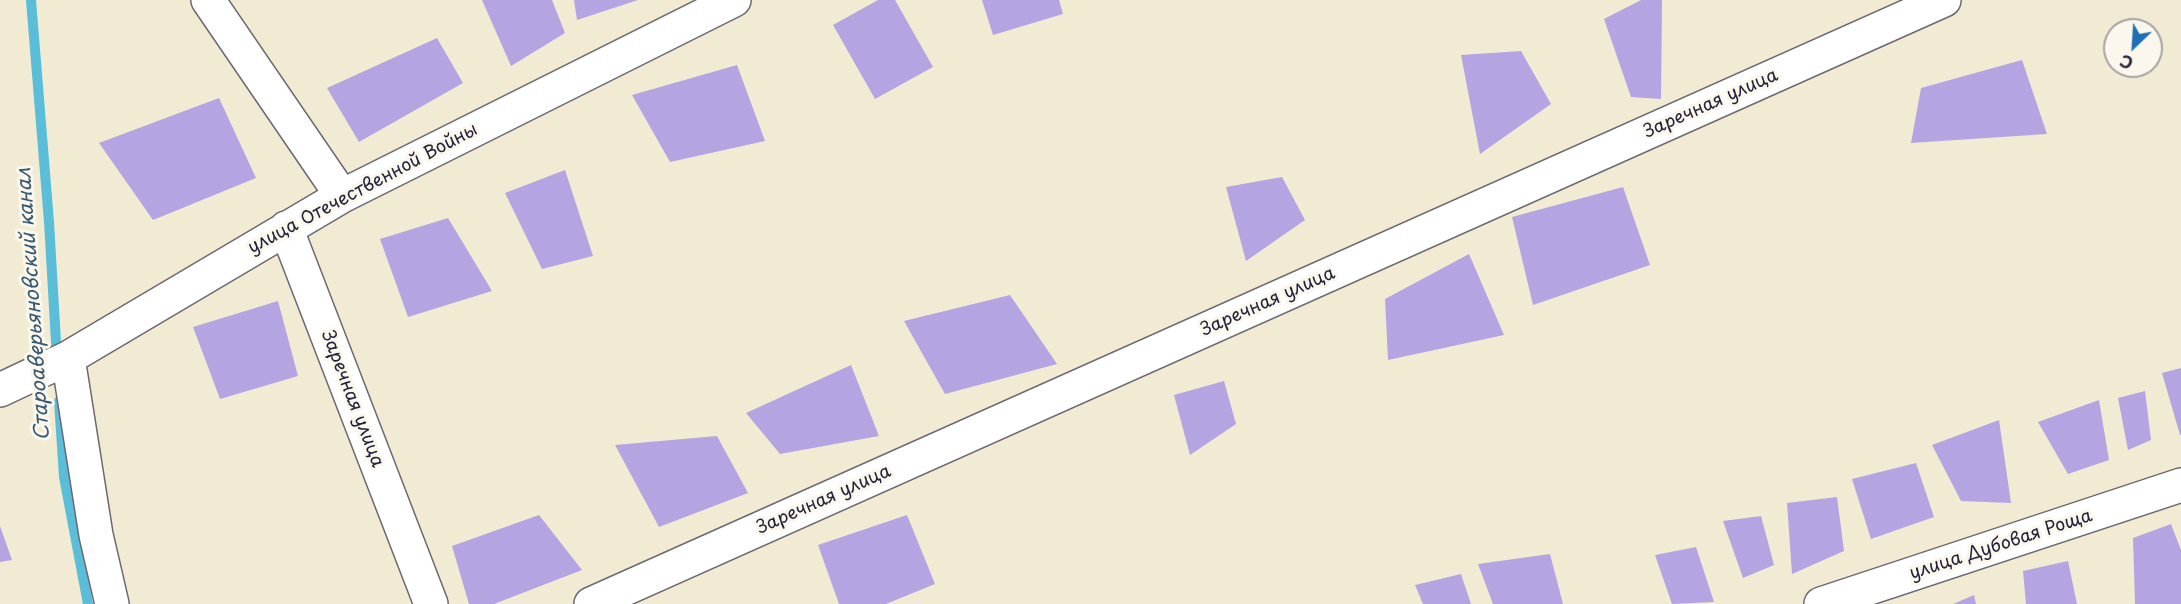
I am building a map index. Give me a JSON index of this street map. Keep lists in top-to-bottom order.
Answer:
{
  "streets": {
    "street": ["Заречная улица", "улица Отечественной Войны", "улица Дубовая Роща"]
  },
  "crossings": [
    ["Заречная улица", "улица Отечественной Войны"]
  ],
  "water": ["Староаверьяновский канал"],
  "north": "bottom left"
}
